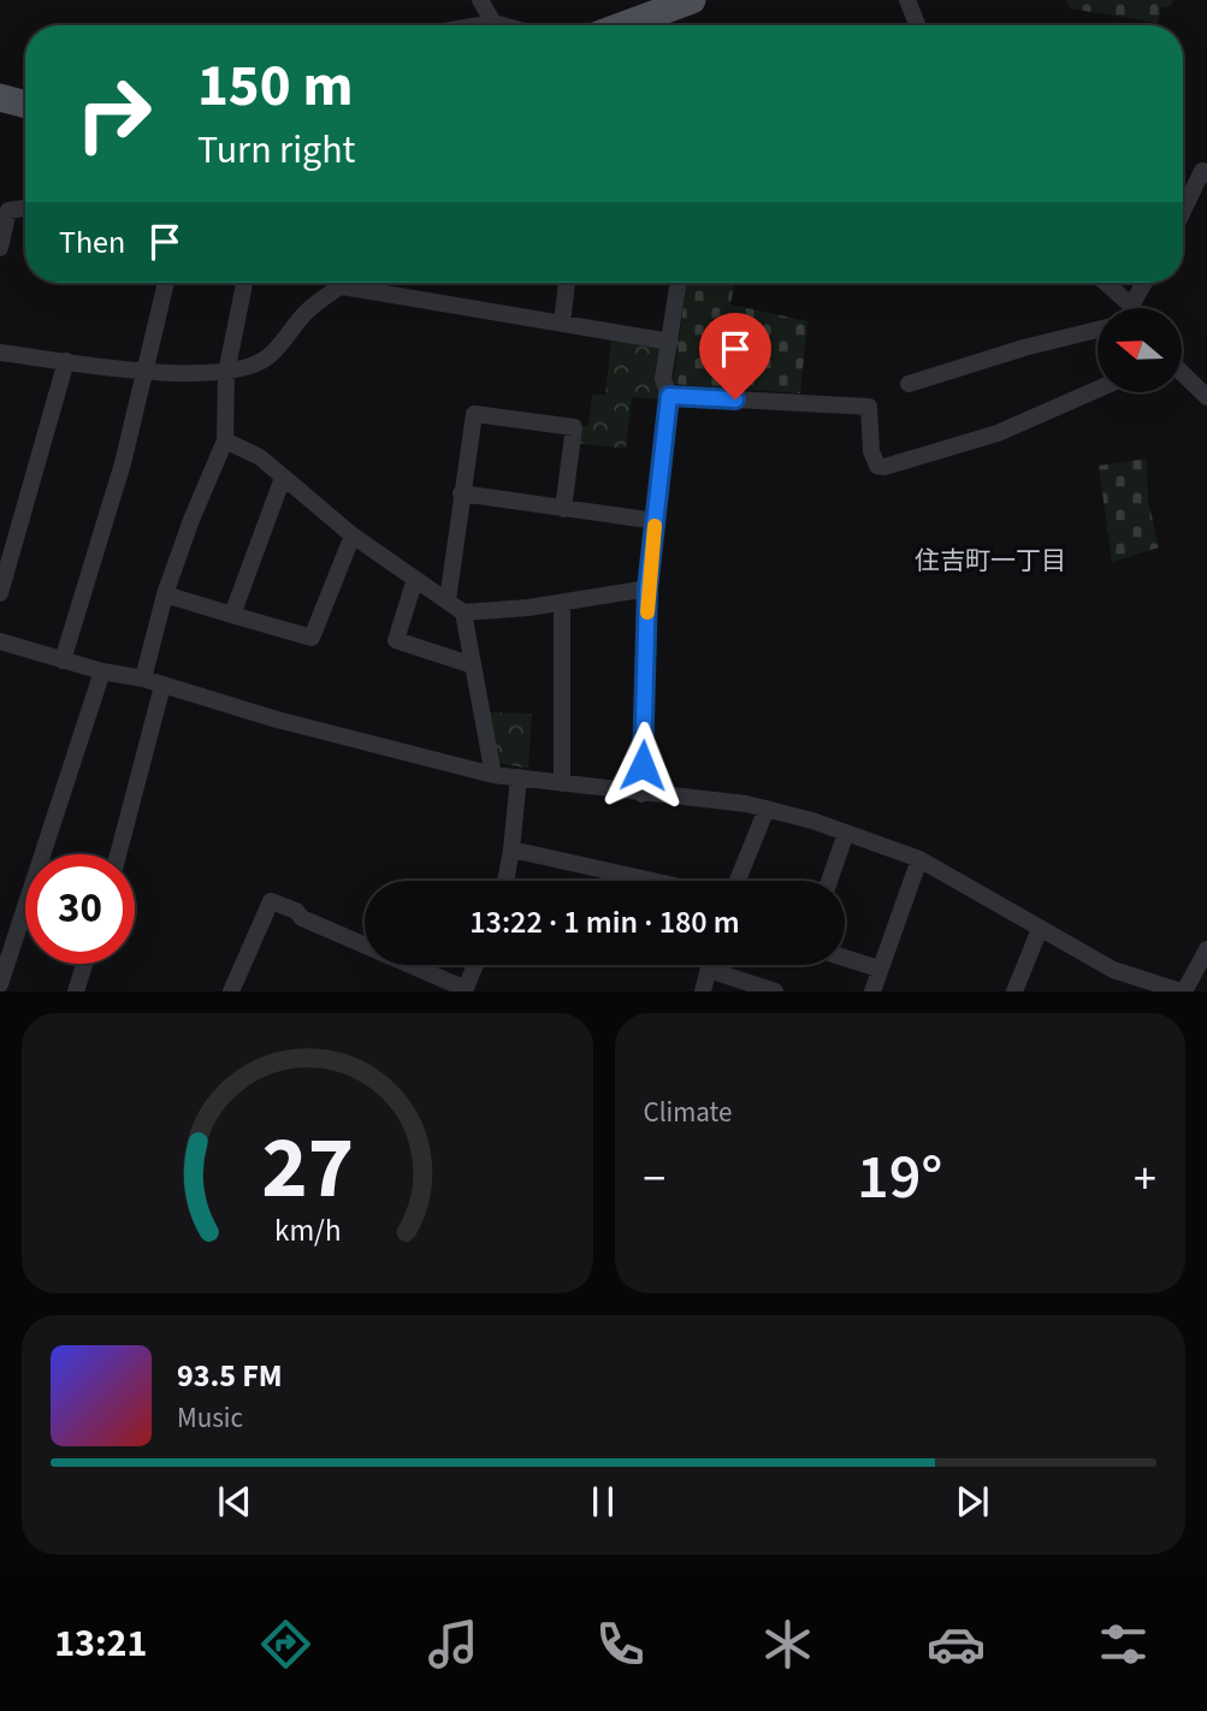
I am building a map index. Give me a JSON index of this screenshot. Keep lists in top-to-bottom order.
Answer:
{
  "districts": ["住吉町一丁目"],
  "north": "left",
  "page": {
    "turn": ["150 m", "Turn right"],
    "then": "Then",
    "limit": "30",
    "trip": "13:22 · 1 min · 180 m",
    "tile": "Climate",
    "heat": ["−", "19°", "+"],
    "song": ["93.5 FM", "Music"],
    "tabs": "13:21",
    "gauge": ["27", "km/h"]
  }
}
